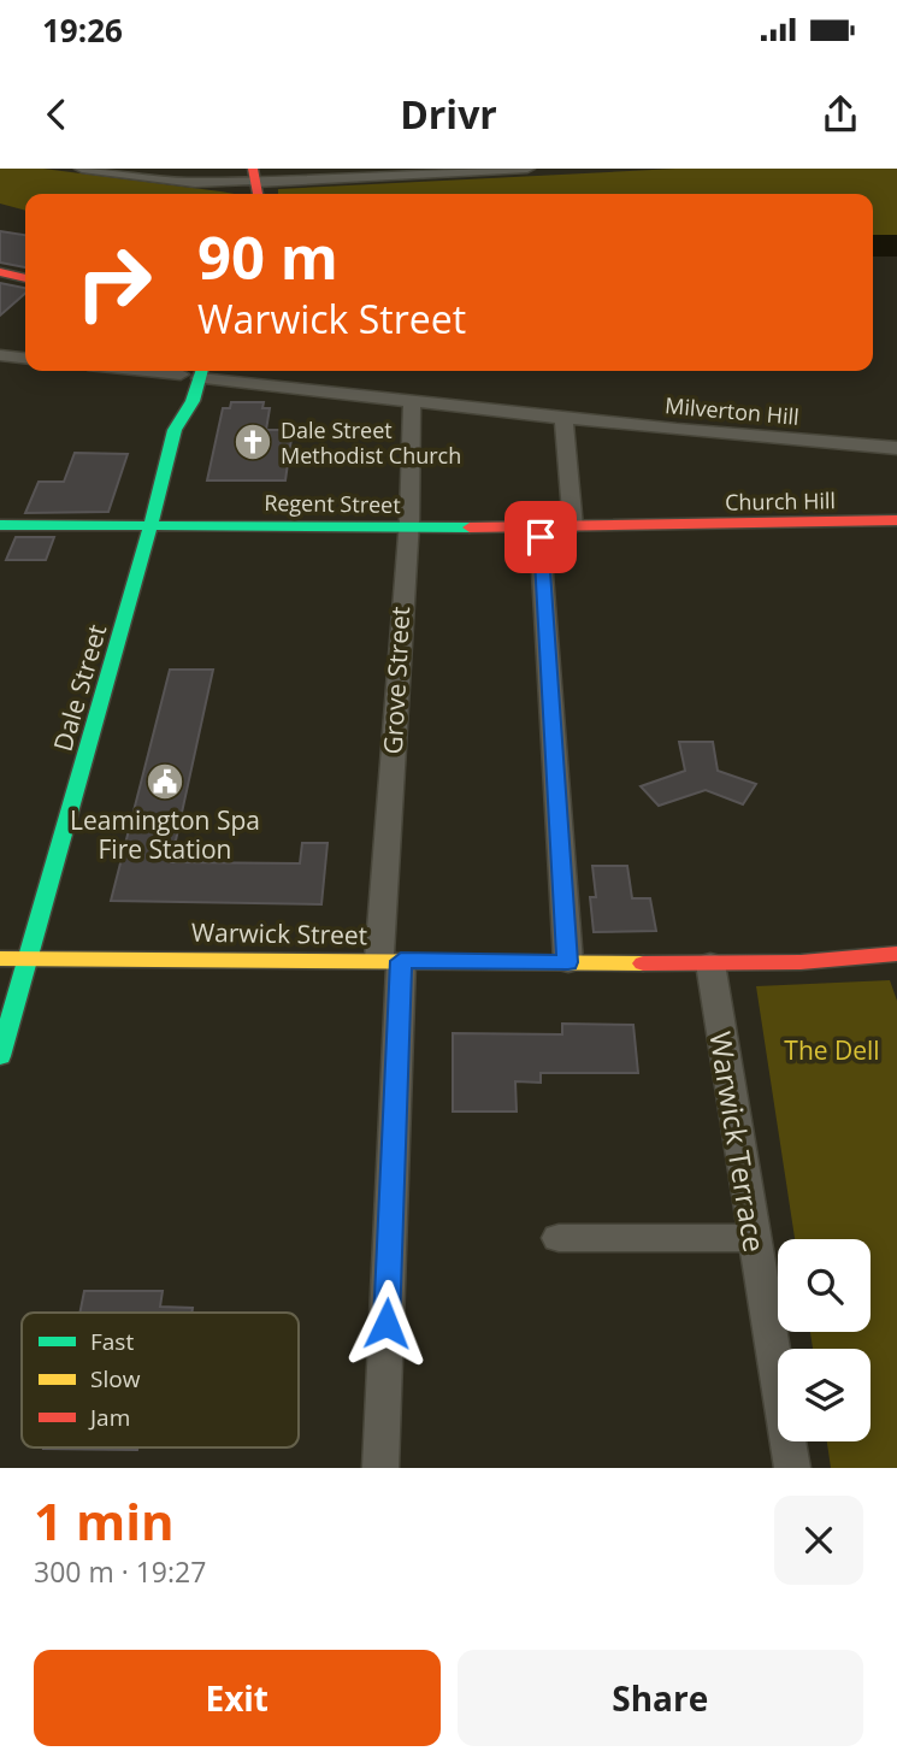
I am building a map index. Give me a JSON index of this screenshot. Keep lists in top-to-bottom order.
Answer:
{
  "streets": {
    "main road": [
      "Church Hill",
      "Regent Street",
      "Dale Street",
      "Warwick Street"
    ],
    "street": ["Milverton Hill", "Grove Street", "Warwick Terrace"]
  },
  "crossings": [
    ["Milverton Hill", "Grove Street"],
    ["Milverton Hill", "Dale Street"],
    ["Church Hill", "Regent Street"],
    ["Regent Street", "Grove Street"],
    ["Regent Street", "Dale Street"],
    ["Grove Street", "Warwick Street"],
    ["Dale Street", "Warwick Street"],
    ["Warwick Street", "Warwick Terrace"]
  ],
  "parks": ["The Dell"],
  "places": {
    "church": ["Dale Street Methodist Church"],
    "public building": ["Leamington Spa Fire Station"]
  },
  "legend": ["Fast", "Slow", "Jam"],
  "page": {
    "status": "19:26",
    "header": "Drivr",
    "turn": ["90 m", "Warwick Street"],
    "heading": ["1 min", "300 m · 19:27"],
    "buttons": ["Exit", "Share"]
  }
}
